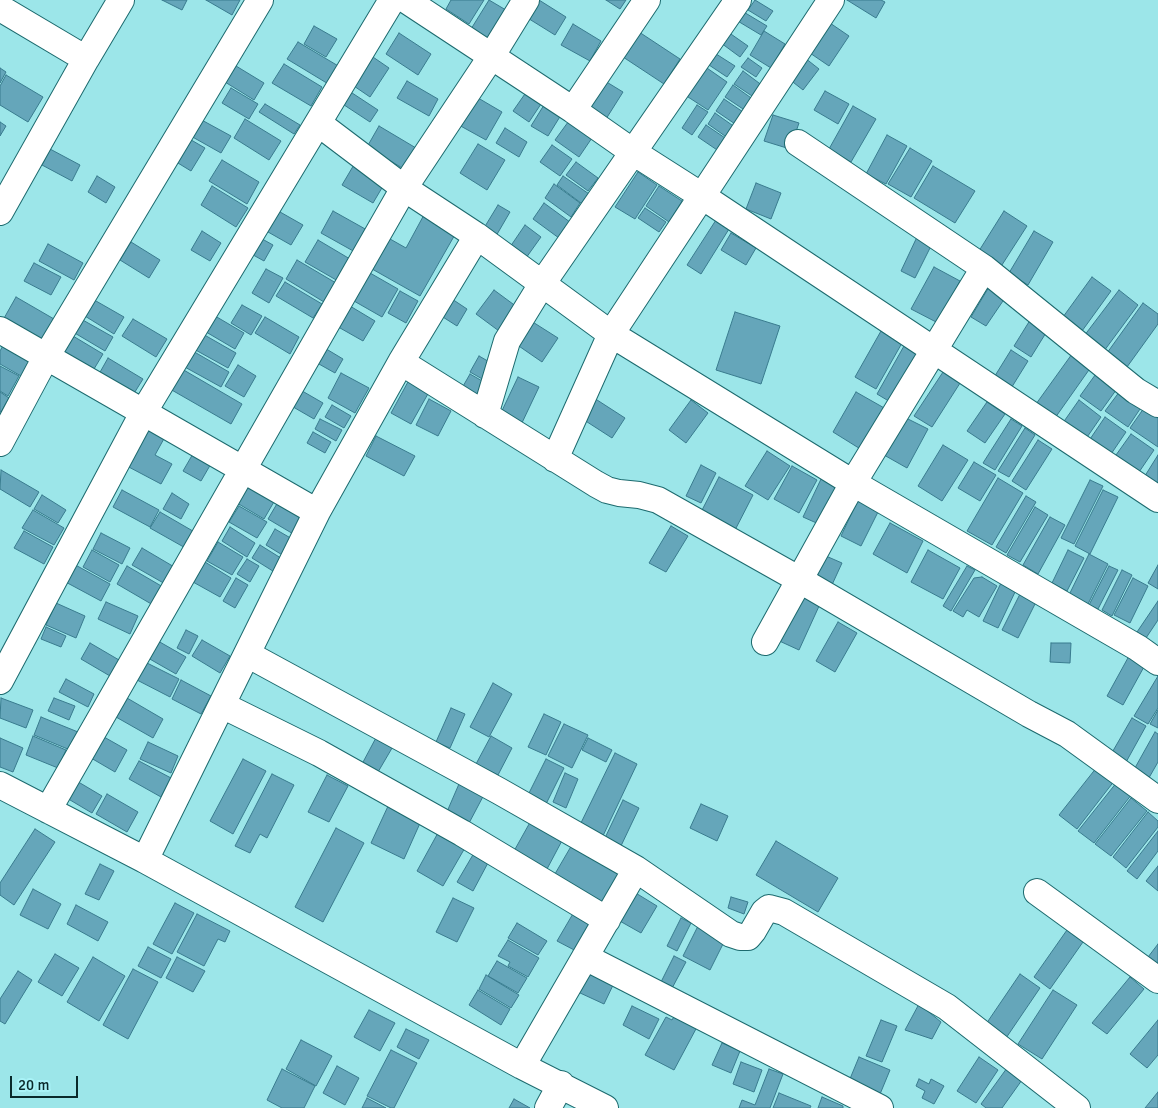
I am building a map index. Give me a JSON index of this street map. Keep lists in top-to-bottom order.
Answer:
{
  "scale_bar": "20 m"
}
